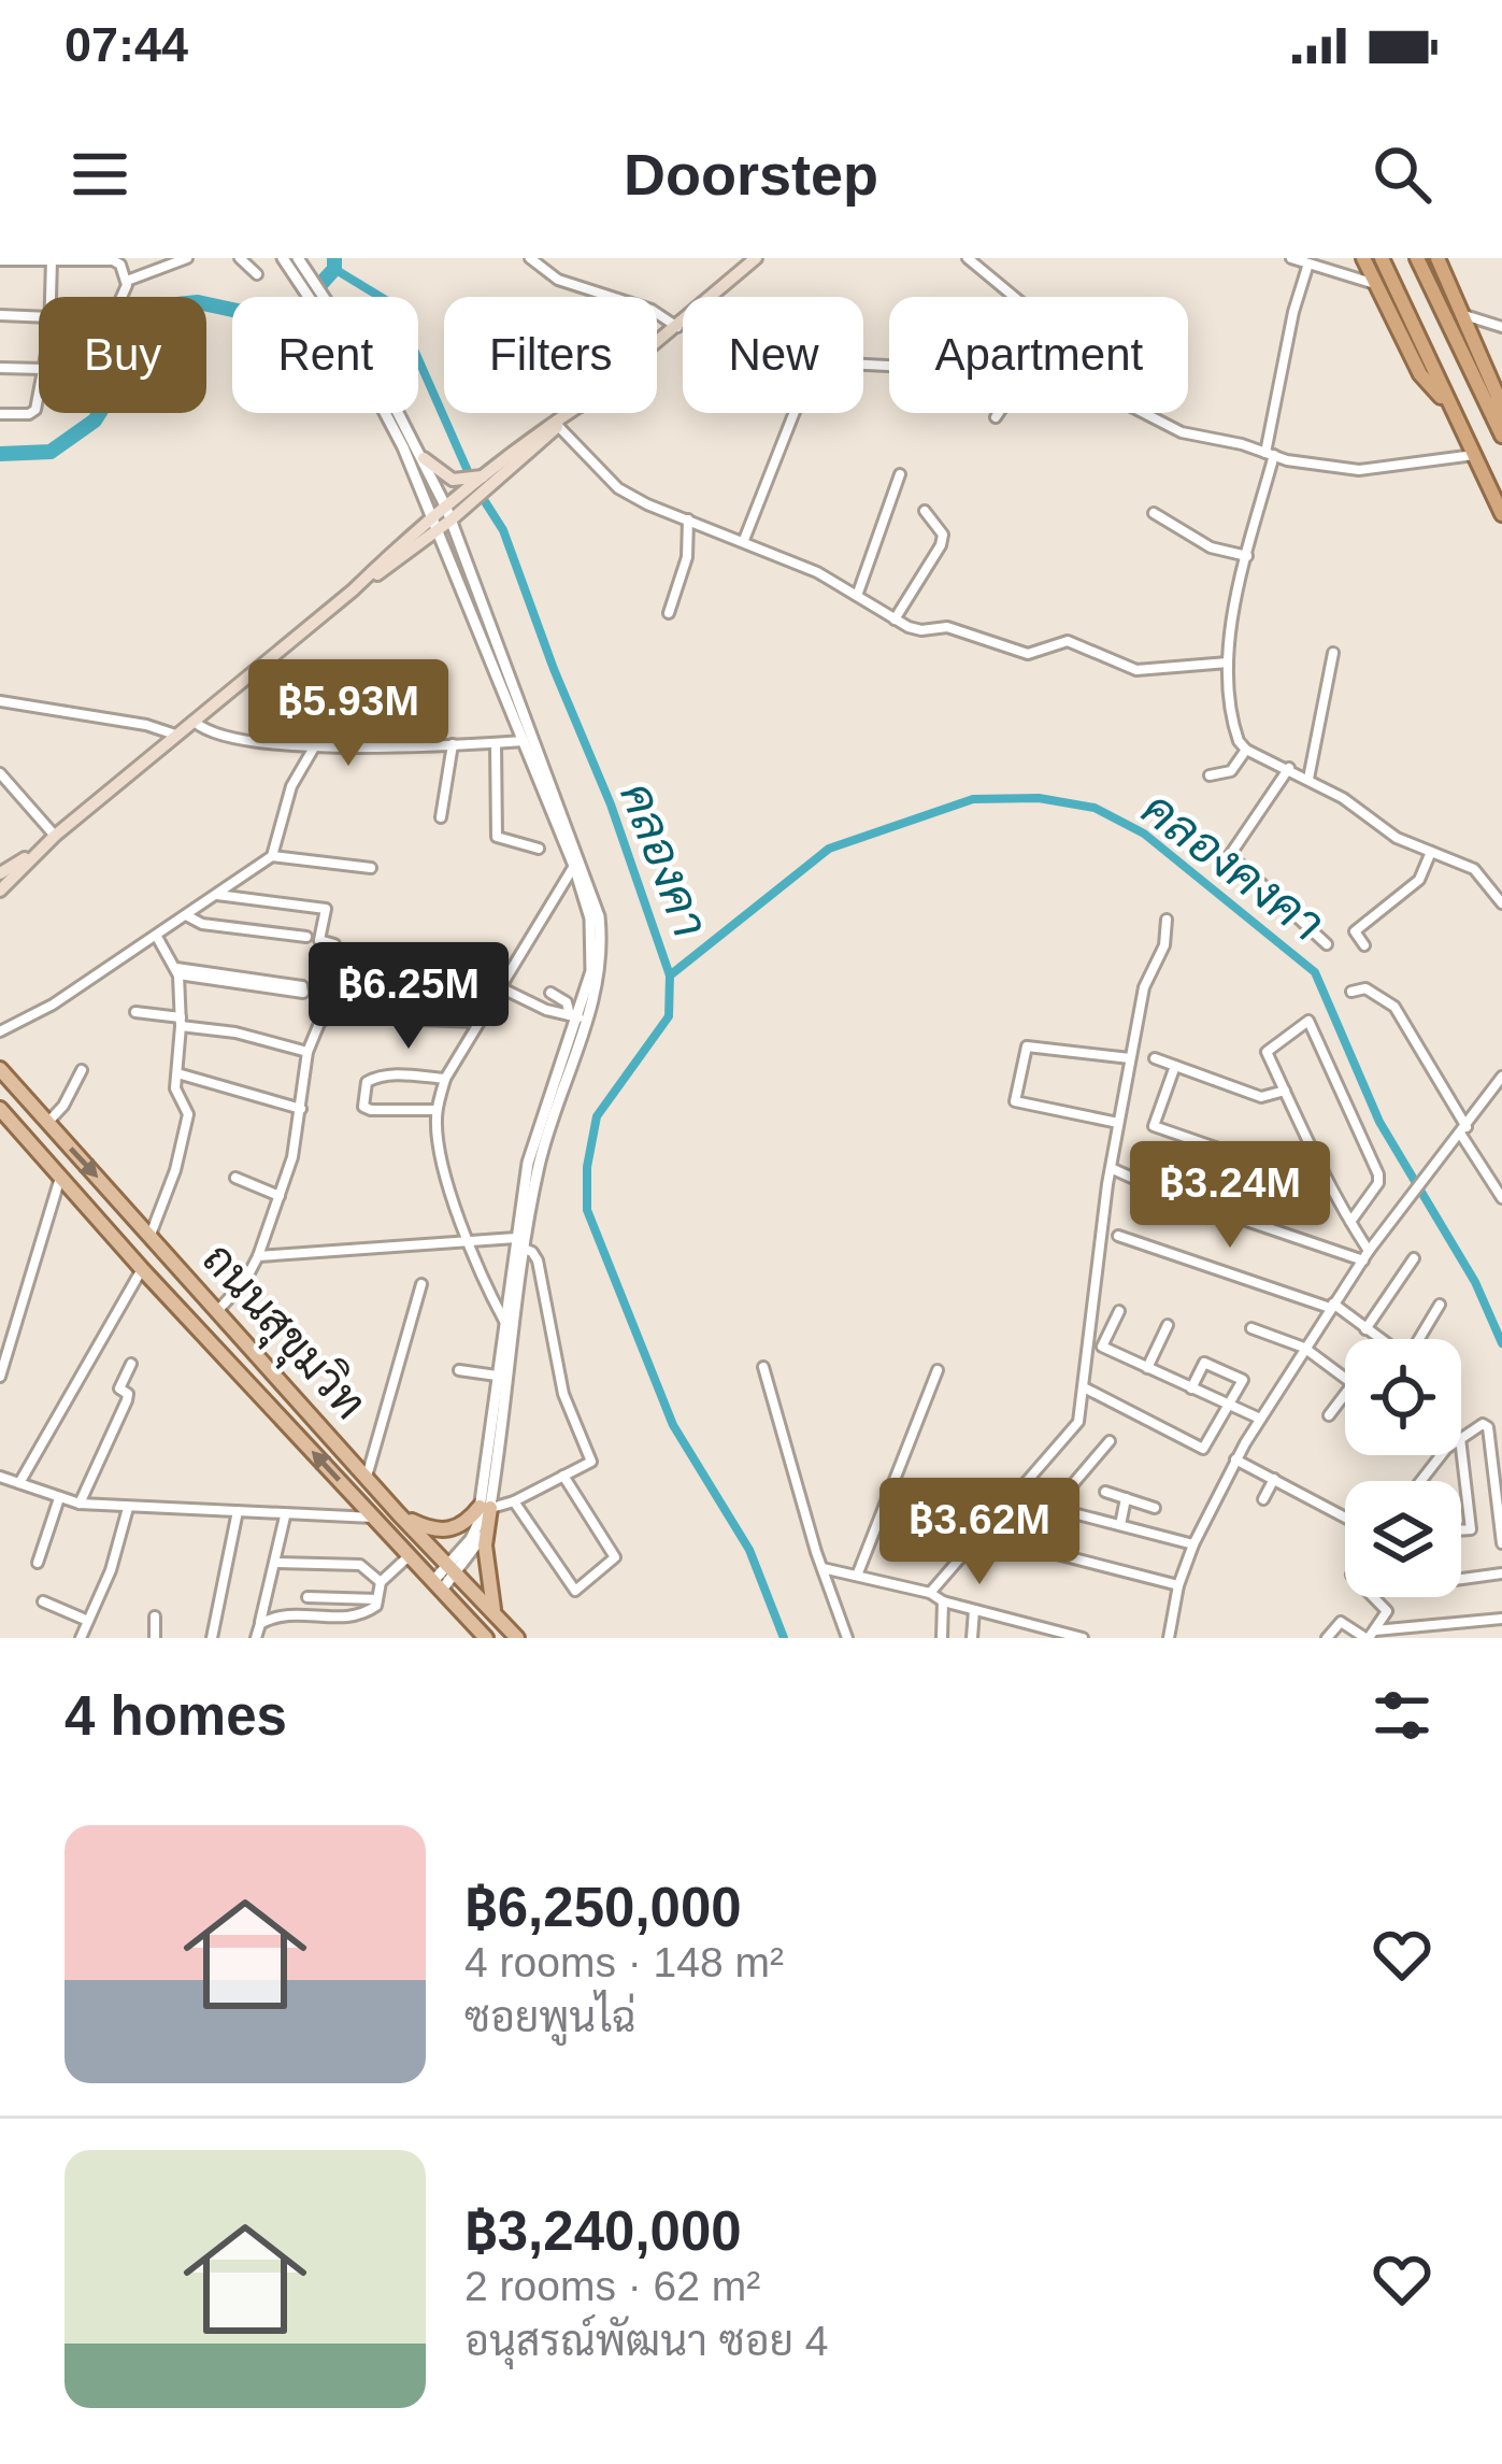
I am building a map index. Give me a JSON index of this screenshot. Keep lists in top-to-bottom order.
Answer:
{
  "streets": {
    "main road": ["ถนนสุขุมวิท"]
  },
  "water": ["คลองคา", "คลองคงคา"],
  "page": {
    "status": "07:44",
    "header": "Doorstep",
    "chip": [
      "Buy",
      "Rent",
      "Filters",
      "New",
      "Apartment"
    ],
    "price": [
      "฿5.93M",
      "฿6.25M",
      "฿3.24M",
      "฿3.62M"
    ],
    "heading": "4 homes",
    "list": [
      {
        "name": "฿6,250,000",
        "note": "4 rooms · 148 m² · ซอยพูนไฉ่"
      },
      {
        "name": "฿3,240,000",
        "note": "2 rooms · 62 m² · อนุสรณ์พัฒนา ซอย 4"
      }
    ]
  }
}
